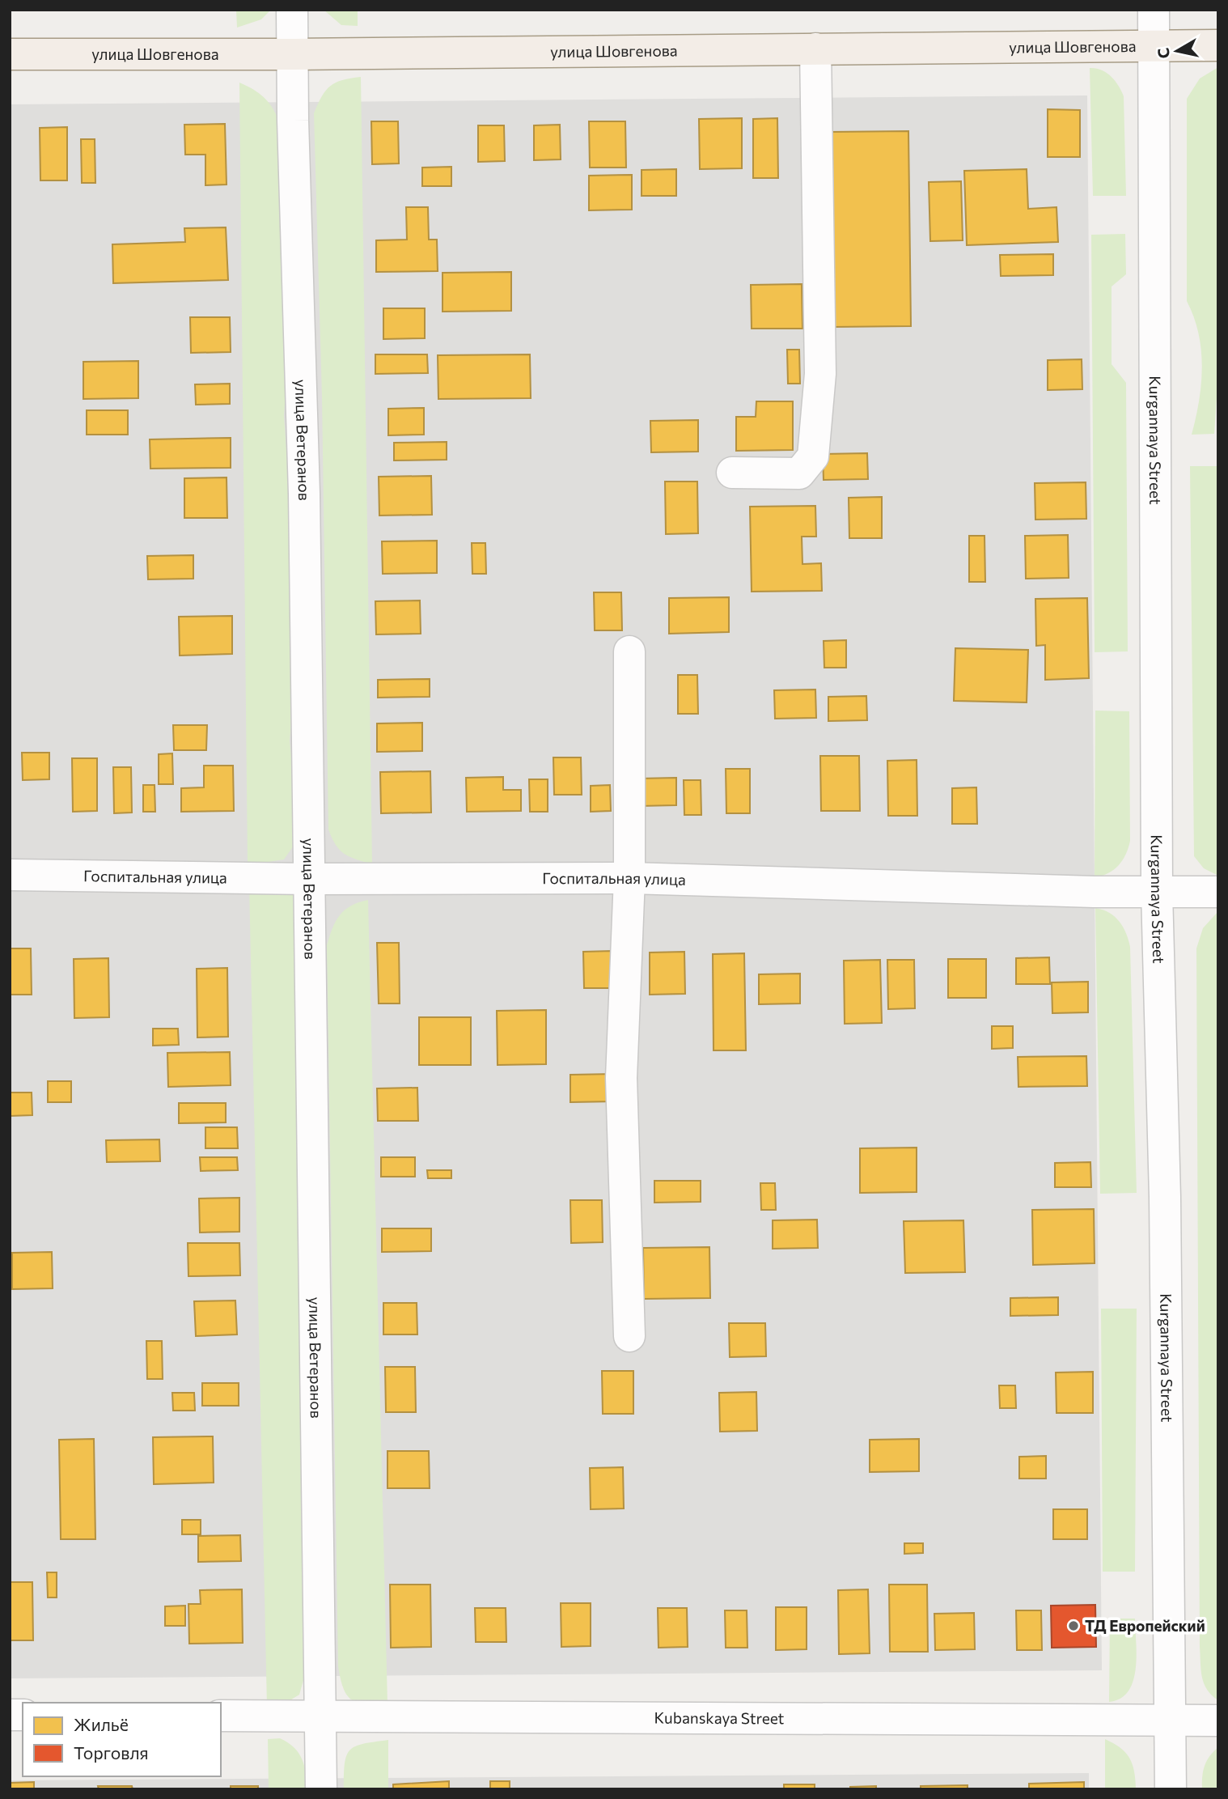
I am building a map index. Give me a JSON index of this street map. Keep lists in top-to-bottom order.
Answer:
{
  "streets": {
    "main road": ["улица Шовгенова"],
    "street": [
      "улица Ветеранов",
      "Kurgannaya Street",
      "Госпитальная улица",
      "Kubanskaya Street"
    ]
  },
  "crossings": [
    ["улица Шовгенова", "улица Ветеранов"],
    ["улица Шовгенова", "Kurgannaya Street"],
    ["улица Ветеранов", "Госпитальная улица"],
    ["улица Ветеранов", "Kubanskaya Street"],
    ["Kurgannaya Street", "Госпитальная улица"],
    ["Kurgannaya Street", "Kubanskaya Street"]
  ],
  "places": ["ТД Европейский"],
  "legend": ["Жильё", "Торговля"],
  "north": "left"
}
